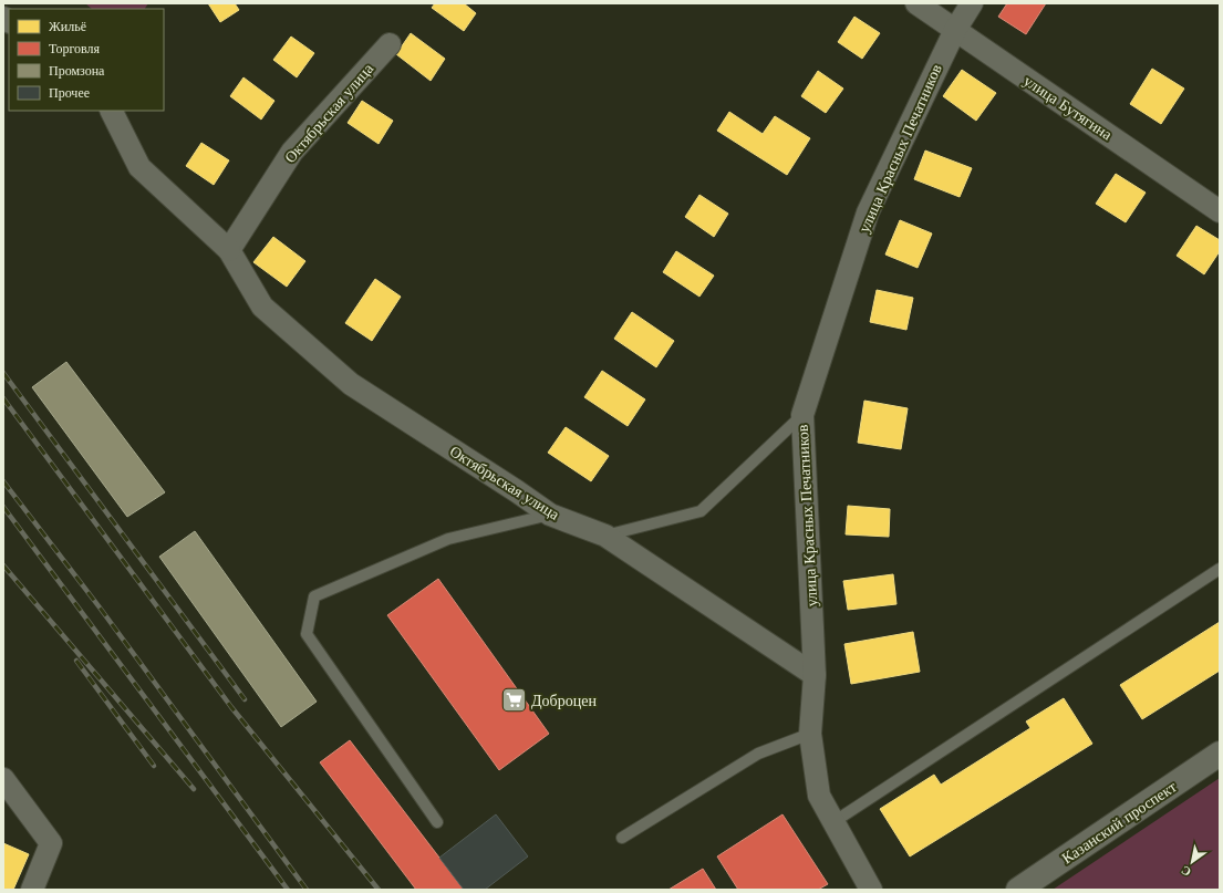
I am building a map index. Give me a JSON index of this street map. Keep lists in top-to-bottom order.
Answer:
{
  "streets": {
    "street": [
      "улица Бутягина",
      "Октябрьская улица",
      "улица Красных Печатников",
      "Казанский проспект"
    ]
  },
  "crossings": [
    ["улица Бутягина", "улица Красных Печатников"],
    ["Октябрьская улица", "улица Красных Печатников"]
  ],
  "places": {
    "supermarket": ["Доброцен"]
  },
  "legend": [
    "Жильё",
    "Торговля",
    "Промзона",
    "Прочее"
  ],
  "north": "bottom left"
}
